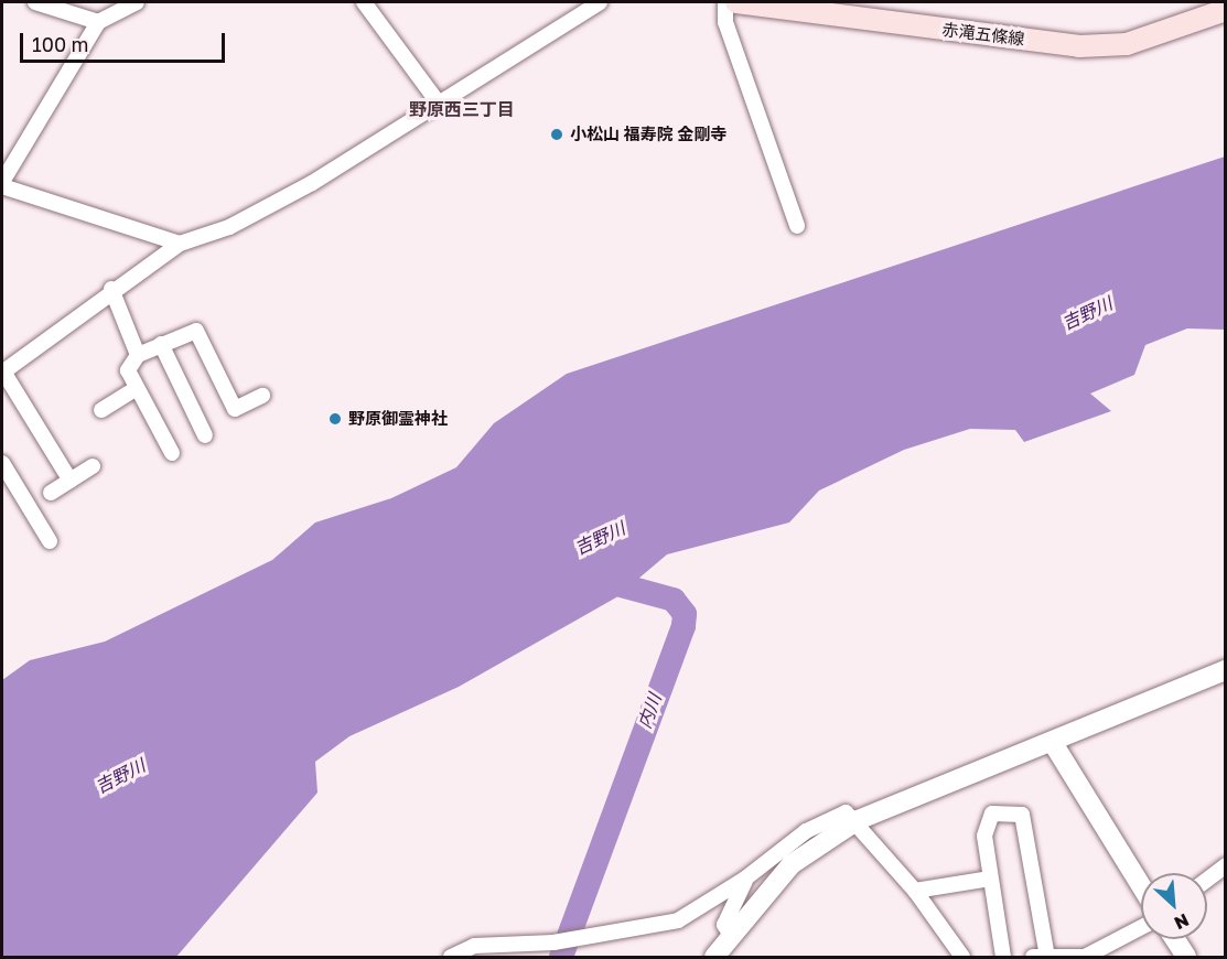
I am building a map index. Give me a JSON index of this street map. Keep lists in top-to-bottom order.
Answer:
{
  "streets": {
    "main road": ["赤滝五條線"]
  },
  "districts": ["野原西三丁目"],
  "water": ["吉野川", "内川"],
  "places": ["小松山 福寿院 金剛寺", "野原御霊神社"],
  "scale_bar": "100 m",
  "north": "bottom right"
}
